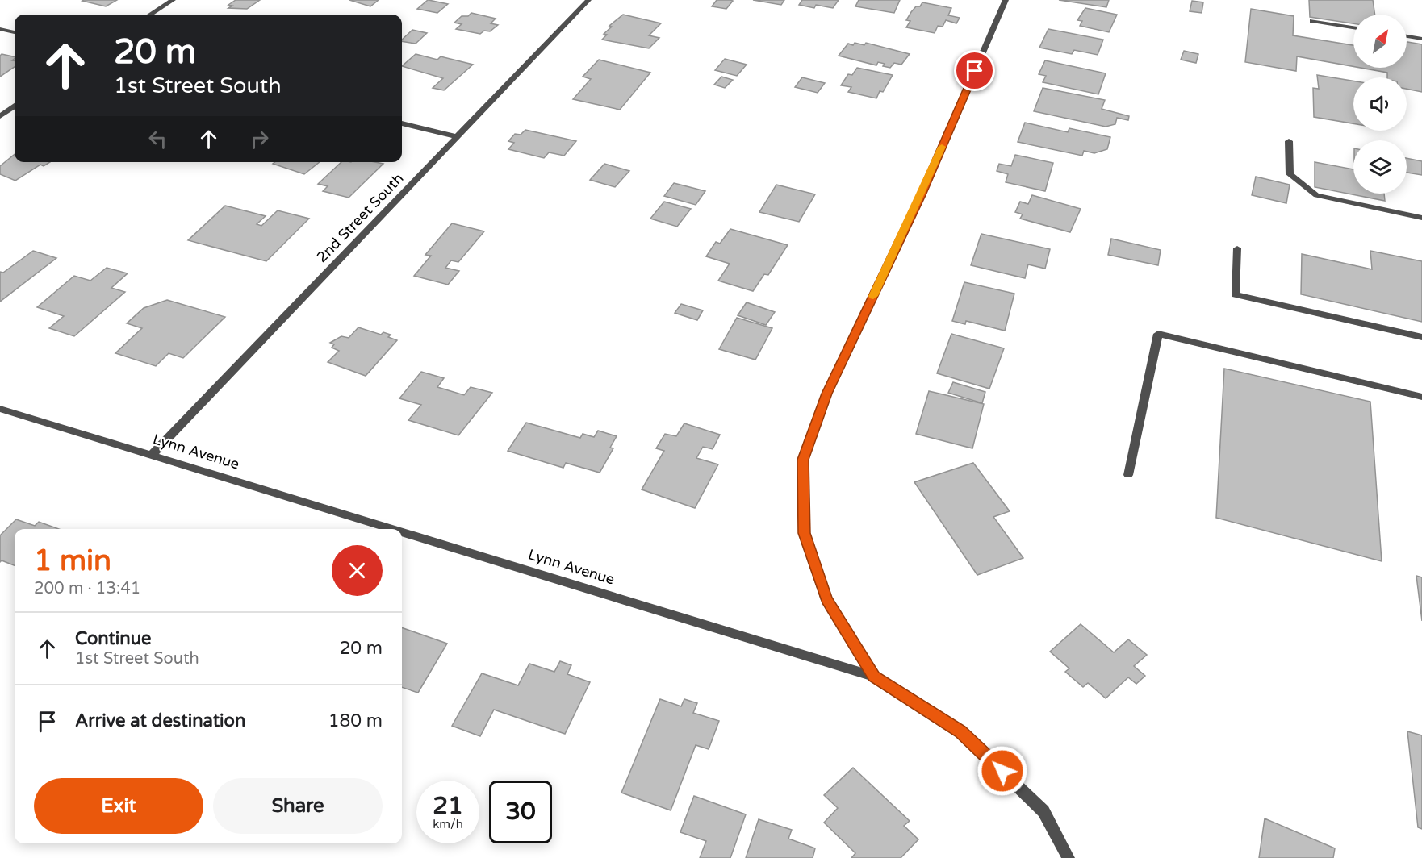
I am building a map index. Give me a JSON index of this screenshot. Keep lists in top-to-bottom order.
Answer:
{
  "streets": {
    "street": ["2nd Street South", "Lynn Avenue"]
  },
  "crossings": [
    ["2nd Street South", "Lynn Avenue"]
  ],
  "north": "top right",
  "page": {
    "turn": ["20 m", "1st Street South"],
    "heading": ["1 min", "200 m · 13:41"],
    "list": [
      {
        "name": "Continue",
        "note": "1st Street South",
        "value": "20 m"
      },
      {
        "name": "Arrive at destination",
        "value": "180 m"
      }
    ],
    "buttons": ["Exit", "Share"],
    "speed": "21 km/h",
    "limit": "30"
  }
}
